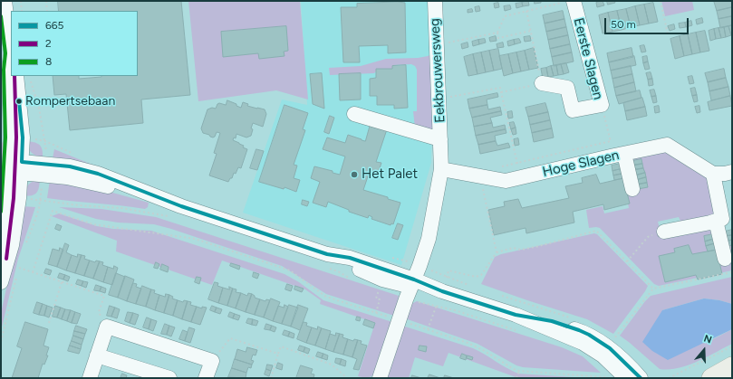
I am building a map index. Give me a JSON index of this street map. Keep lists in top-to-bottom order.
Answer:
{
  "streets": {
    "street": ["Eerste Slagen", "Eekbrouwersweg", "Hoge Slagen"]
  },
  "crossings": [
    ["Eekbrouwersweg", "Hoge Slagen"]
  ],
  "places": ["Rompertsebaan", "Het Palet"],
  "lines": ["transit line 8", "transit line 2", "transit line 665"],
  "legend": ["665", "2", "8"],
  "scale_bar": "50 m",
  "north": "top"
}
